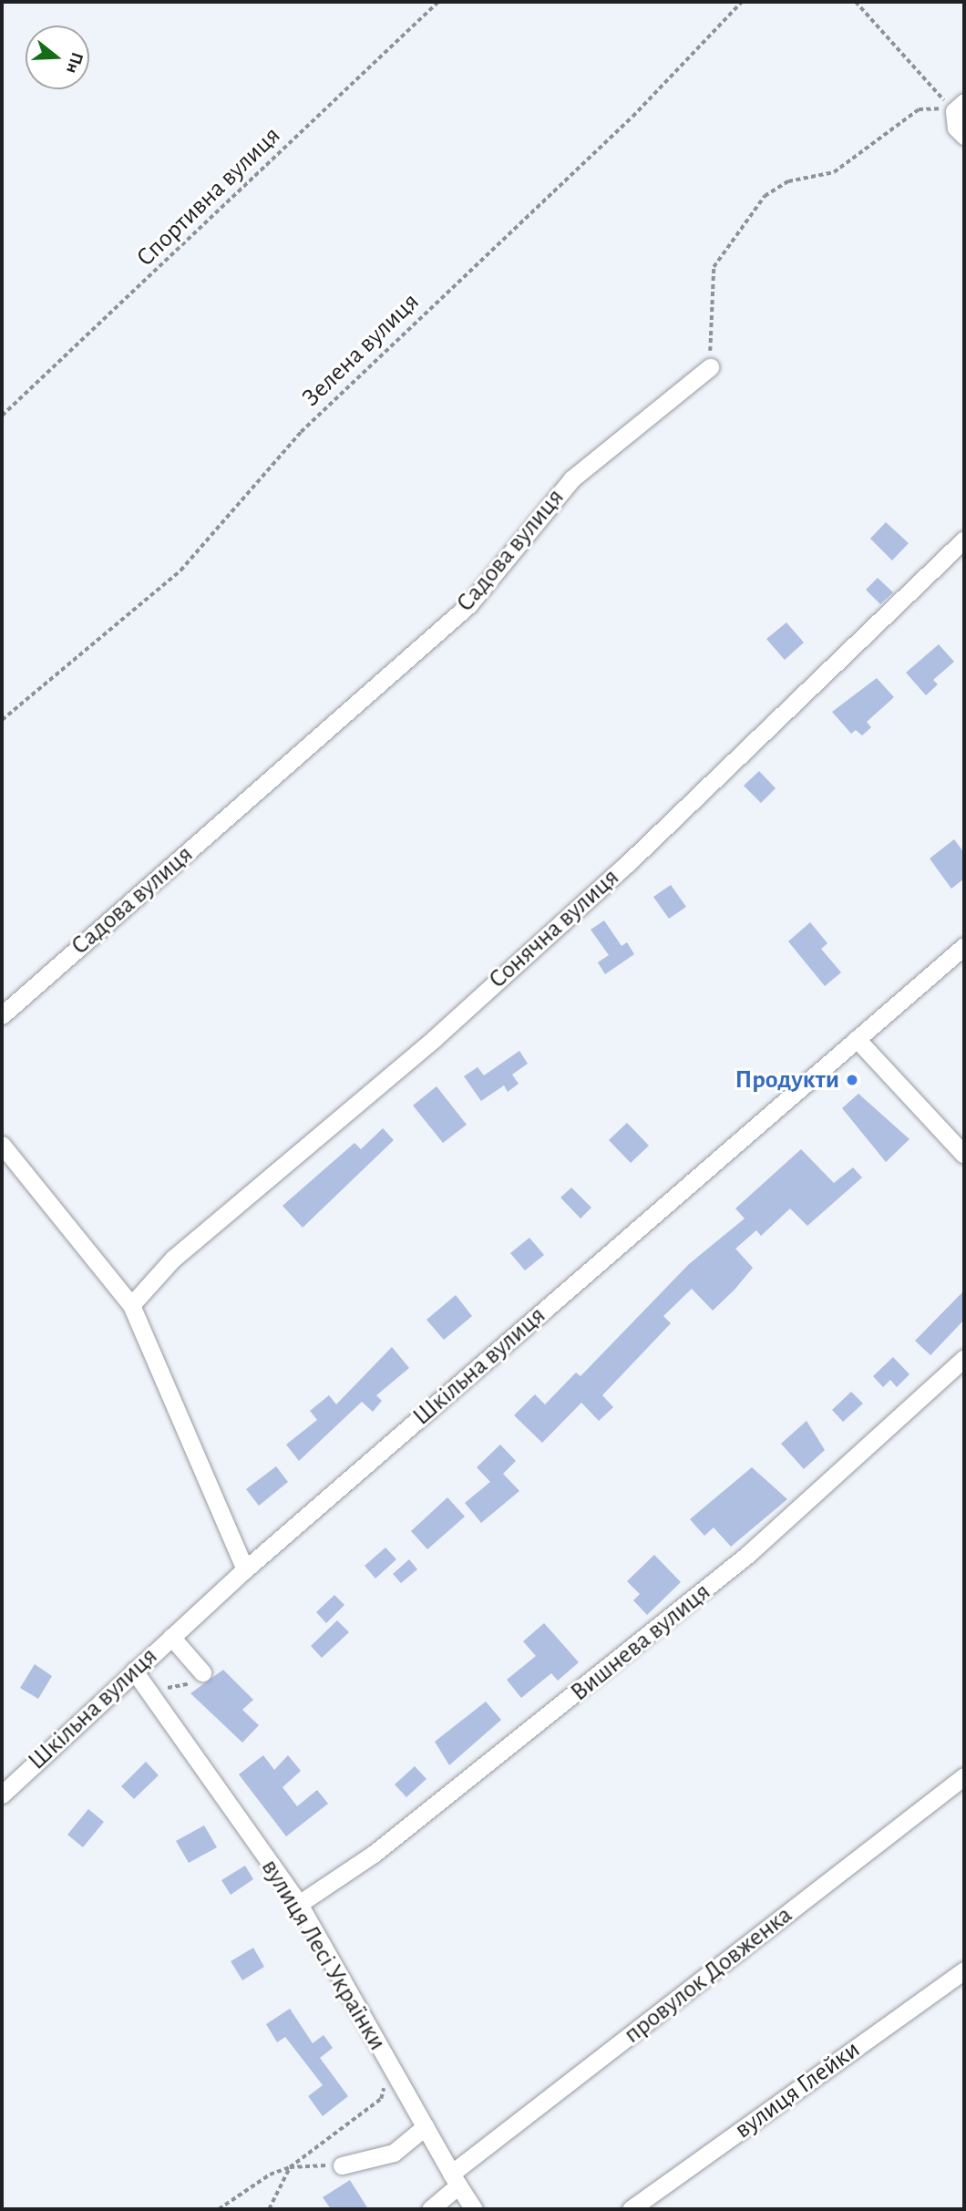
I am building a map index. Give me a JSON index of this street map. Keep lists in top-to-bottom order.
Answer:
{
  "streets": {
    "street": [
      "Садова вулиця",
      "Сонячна вулиця",
      "Шкільна вулиця",
      "Вишнева вулиця",
      "вулиця Лесі Українки",
      "провулок Довженка",
      "вулиця Глейки"
    ],
    "path": ["Спортивна вулиця", "Зелена вулиця"]
  },
  "crossings": [
    ["Шкільна вулиця", "вулиця Лесі Українки"],
    ["Вишнева вулиця", "вулиця Лесі Українки"],
    ["вулиця Лесі Українки", "провулок Довженка"]
  ],
  "places": ["Продукти"],
  "north": "right"
}
